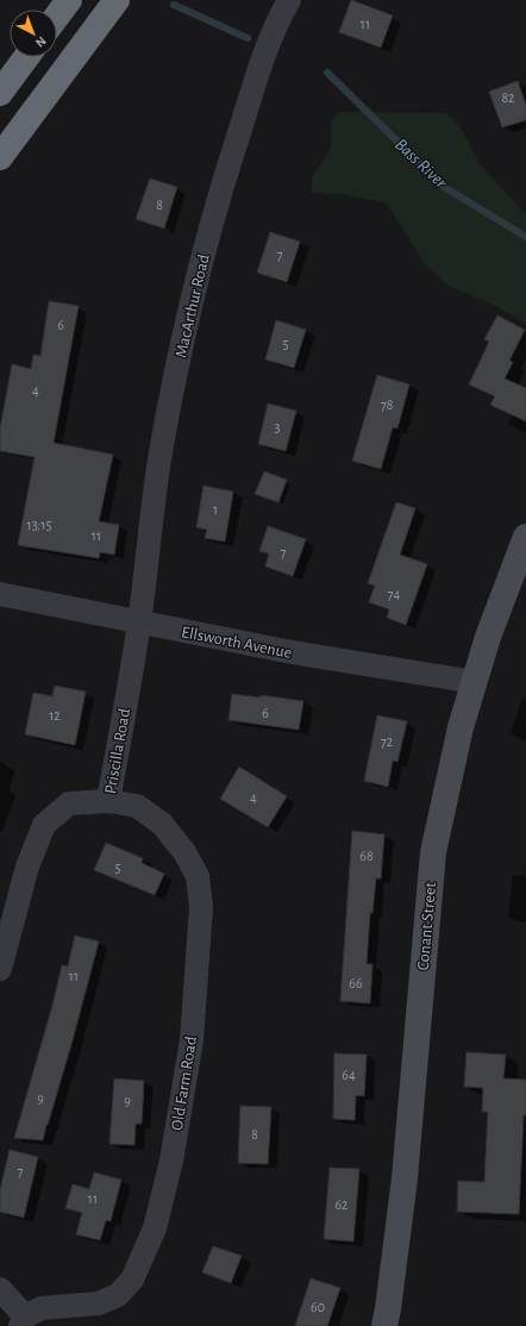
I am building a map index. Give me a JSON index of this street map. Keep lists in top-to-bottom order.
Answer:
{
  "streets": {
    "main road": ["Conant Street"],
    "street": [
      "MacArthur Road",
      "Ellsworth Avenue",
      "Priscilla Road",
      "Old Farm Road"
    ]
  },
  "crossings": [
    ["MacArthur Road", "Ellsworth Avenue"],
    ["MacArthur Road", "Priscilla Road"],
    ["Ellsworth Avenue", "Priscilla Road"],
    ["Ellsworth Avenue", "Conant Street"],
    ["Priscilla Road", "Old Farm Road"]
  ],
  "water": ["Bass River"],
  "house_numbers": [
    "11",
    "82",
    "8",
    "7",
    "6",
    "5",
    "4",
    "78",
    "3",
    "1",
    "13;15",
    "11",
    "7",
    "74",
    "6",
    "12",
    "72",
    "4",
    "68",
    "5",
    "11",
    "66",
    "64",
    "9",
    "9",
    "8",
    "7",
    "11",
    "62",
    "60"
  ],
  "north": "bottom right"
}
